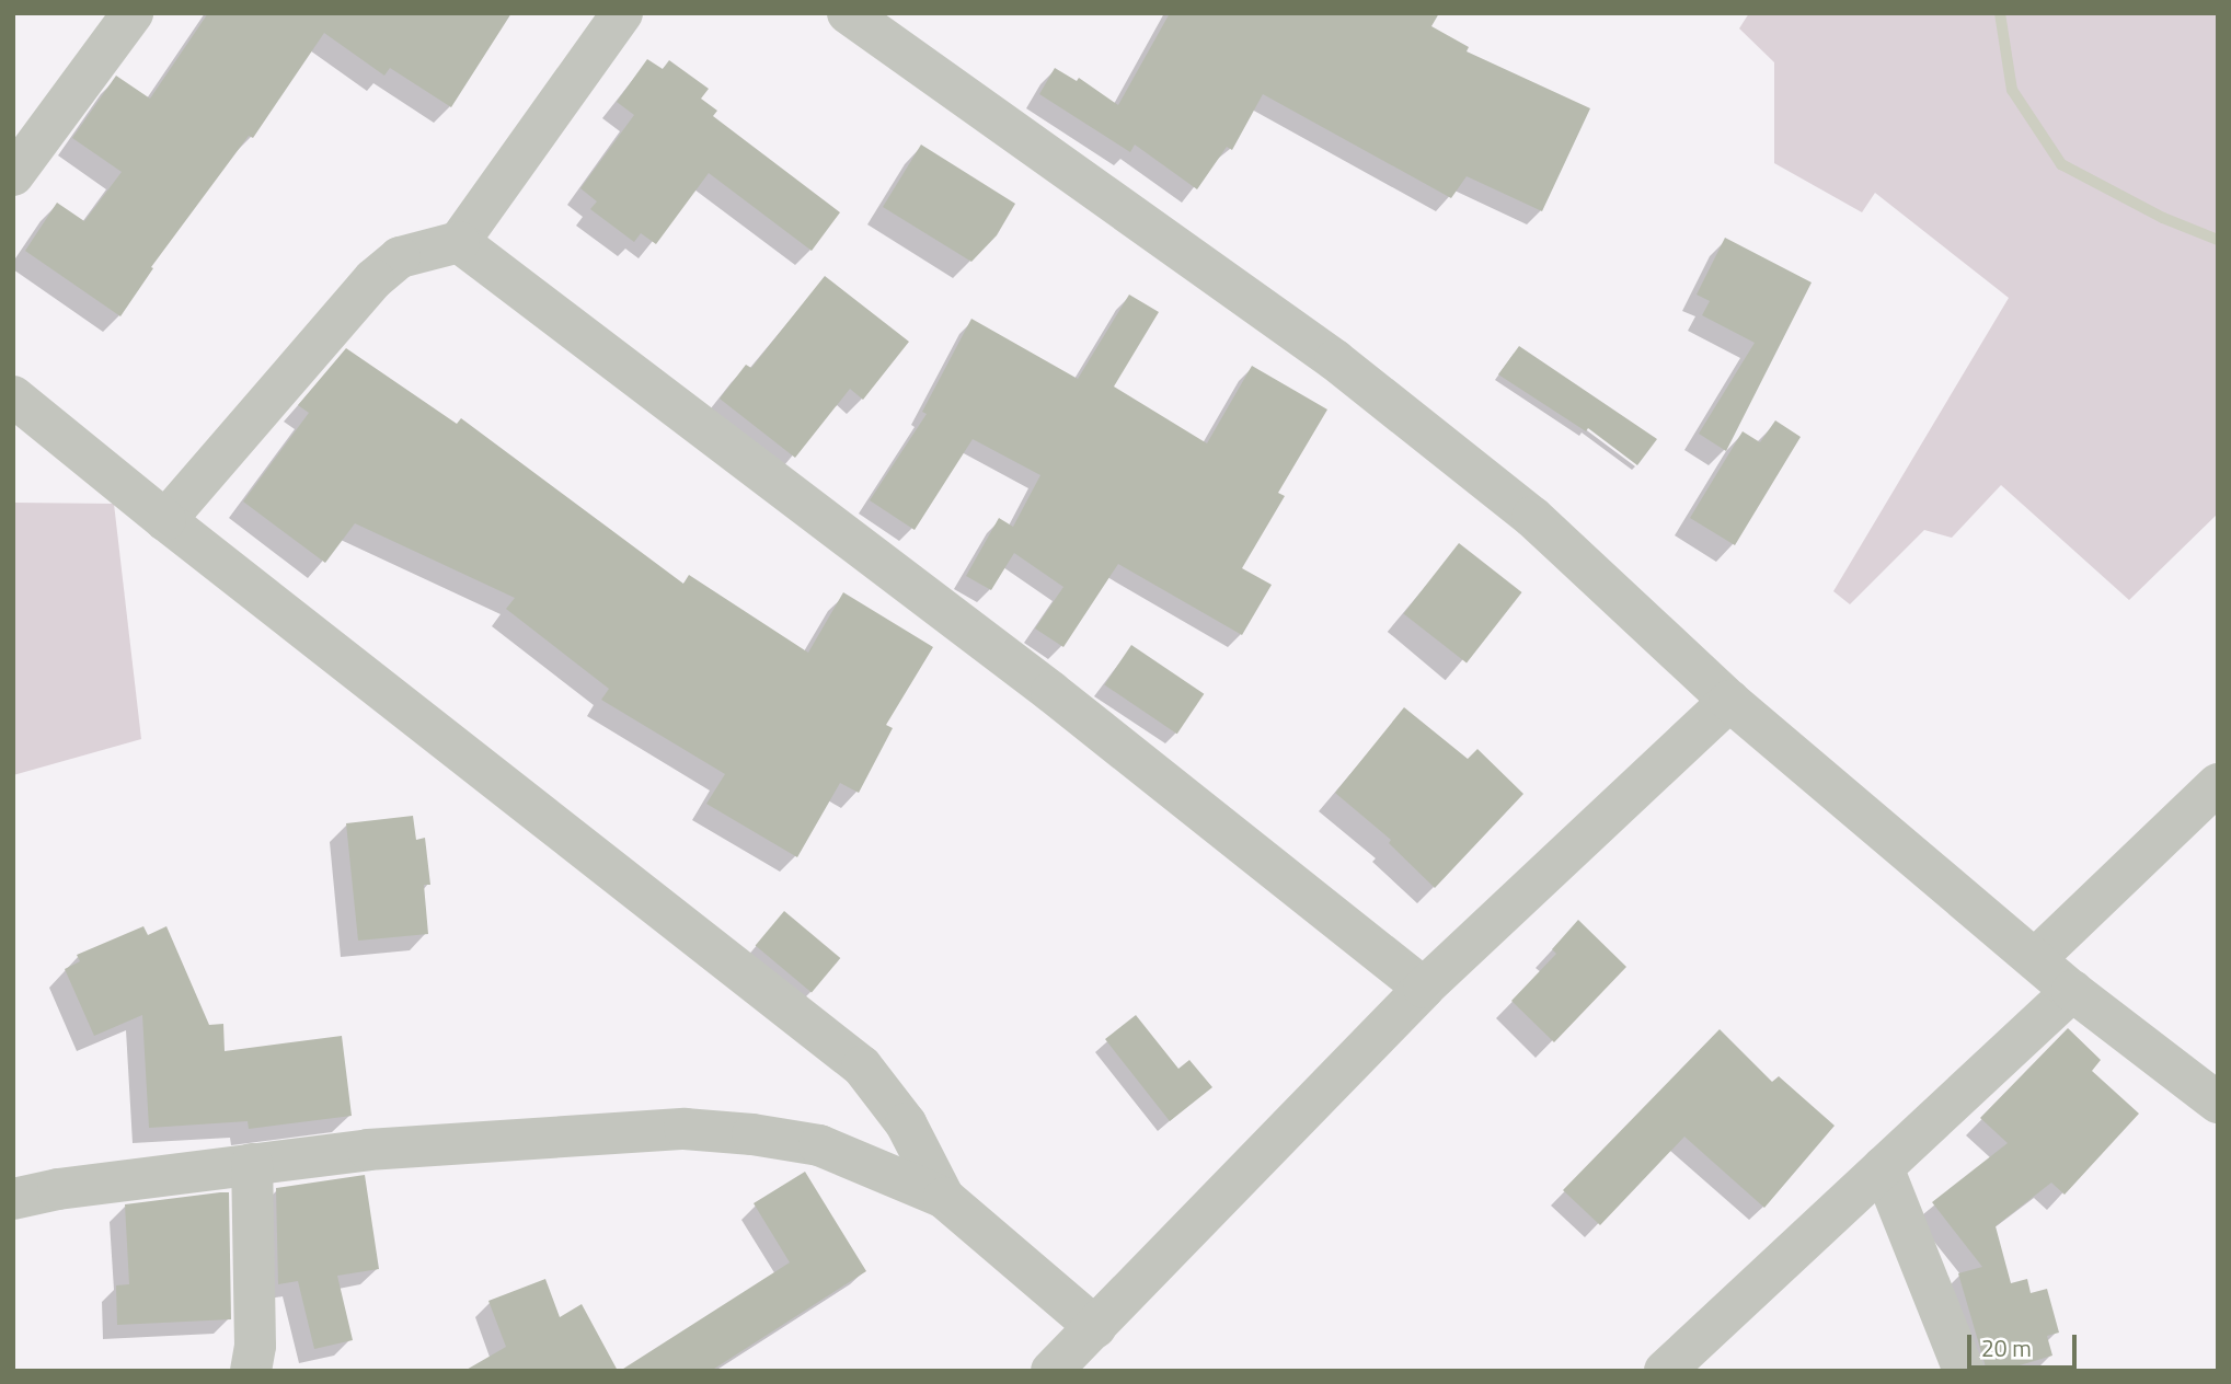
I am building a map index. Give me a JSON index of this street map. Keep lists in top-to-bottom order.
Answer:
{
  "scale_bar": "20 m"
}
